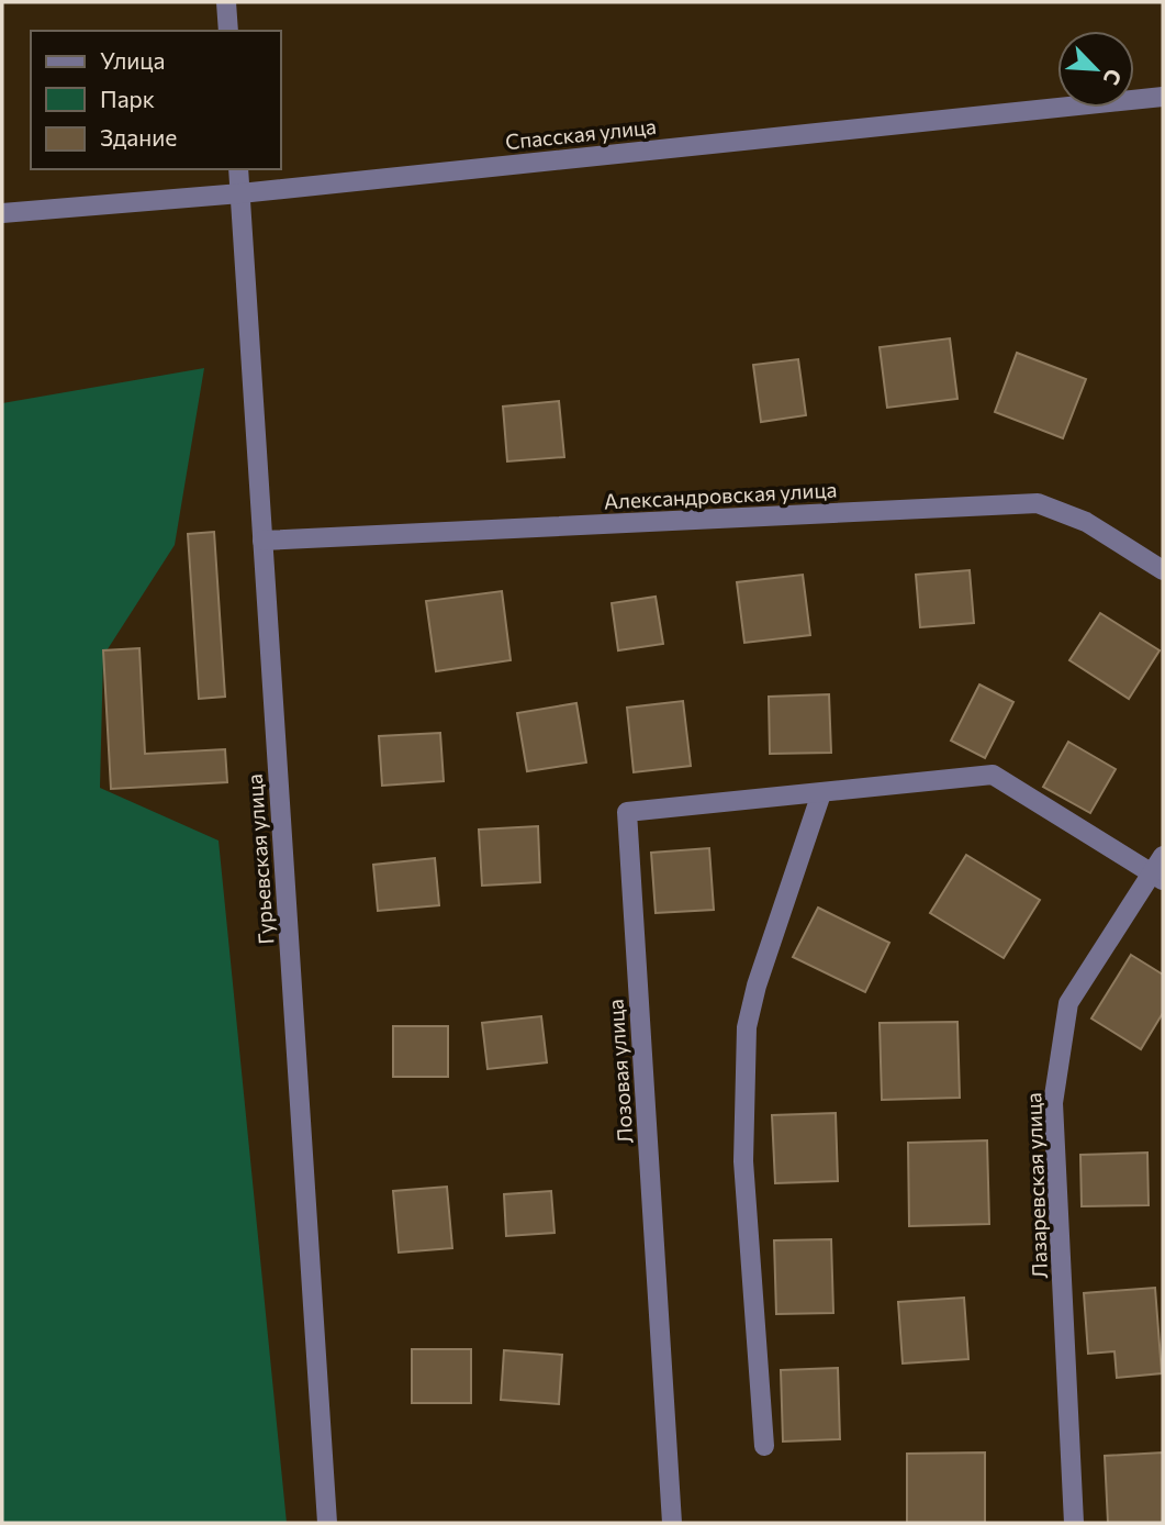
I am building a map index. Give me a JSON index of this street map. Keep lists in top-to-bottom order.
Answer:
{
  "streets": {
    "street": [
      "Спасская улица",
      "Александровская улица",
      "Гурьевская улица",
      "Лозовая улица",
      "Лазаревская улица"
    ]
  },
  "crossings": [
    ["Спасская улица", "Гурьевская улица"],
    ["Александровская улица", "Гурьевская улица"],
    ["Лозовая улица", "Лазаревская улица"]
  ],
  "legend": ["Улица", "Парк", "Здание"],
  "north": "bottom right"
}
